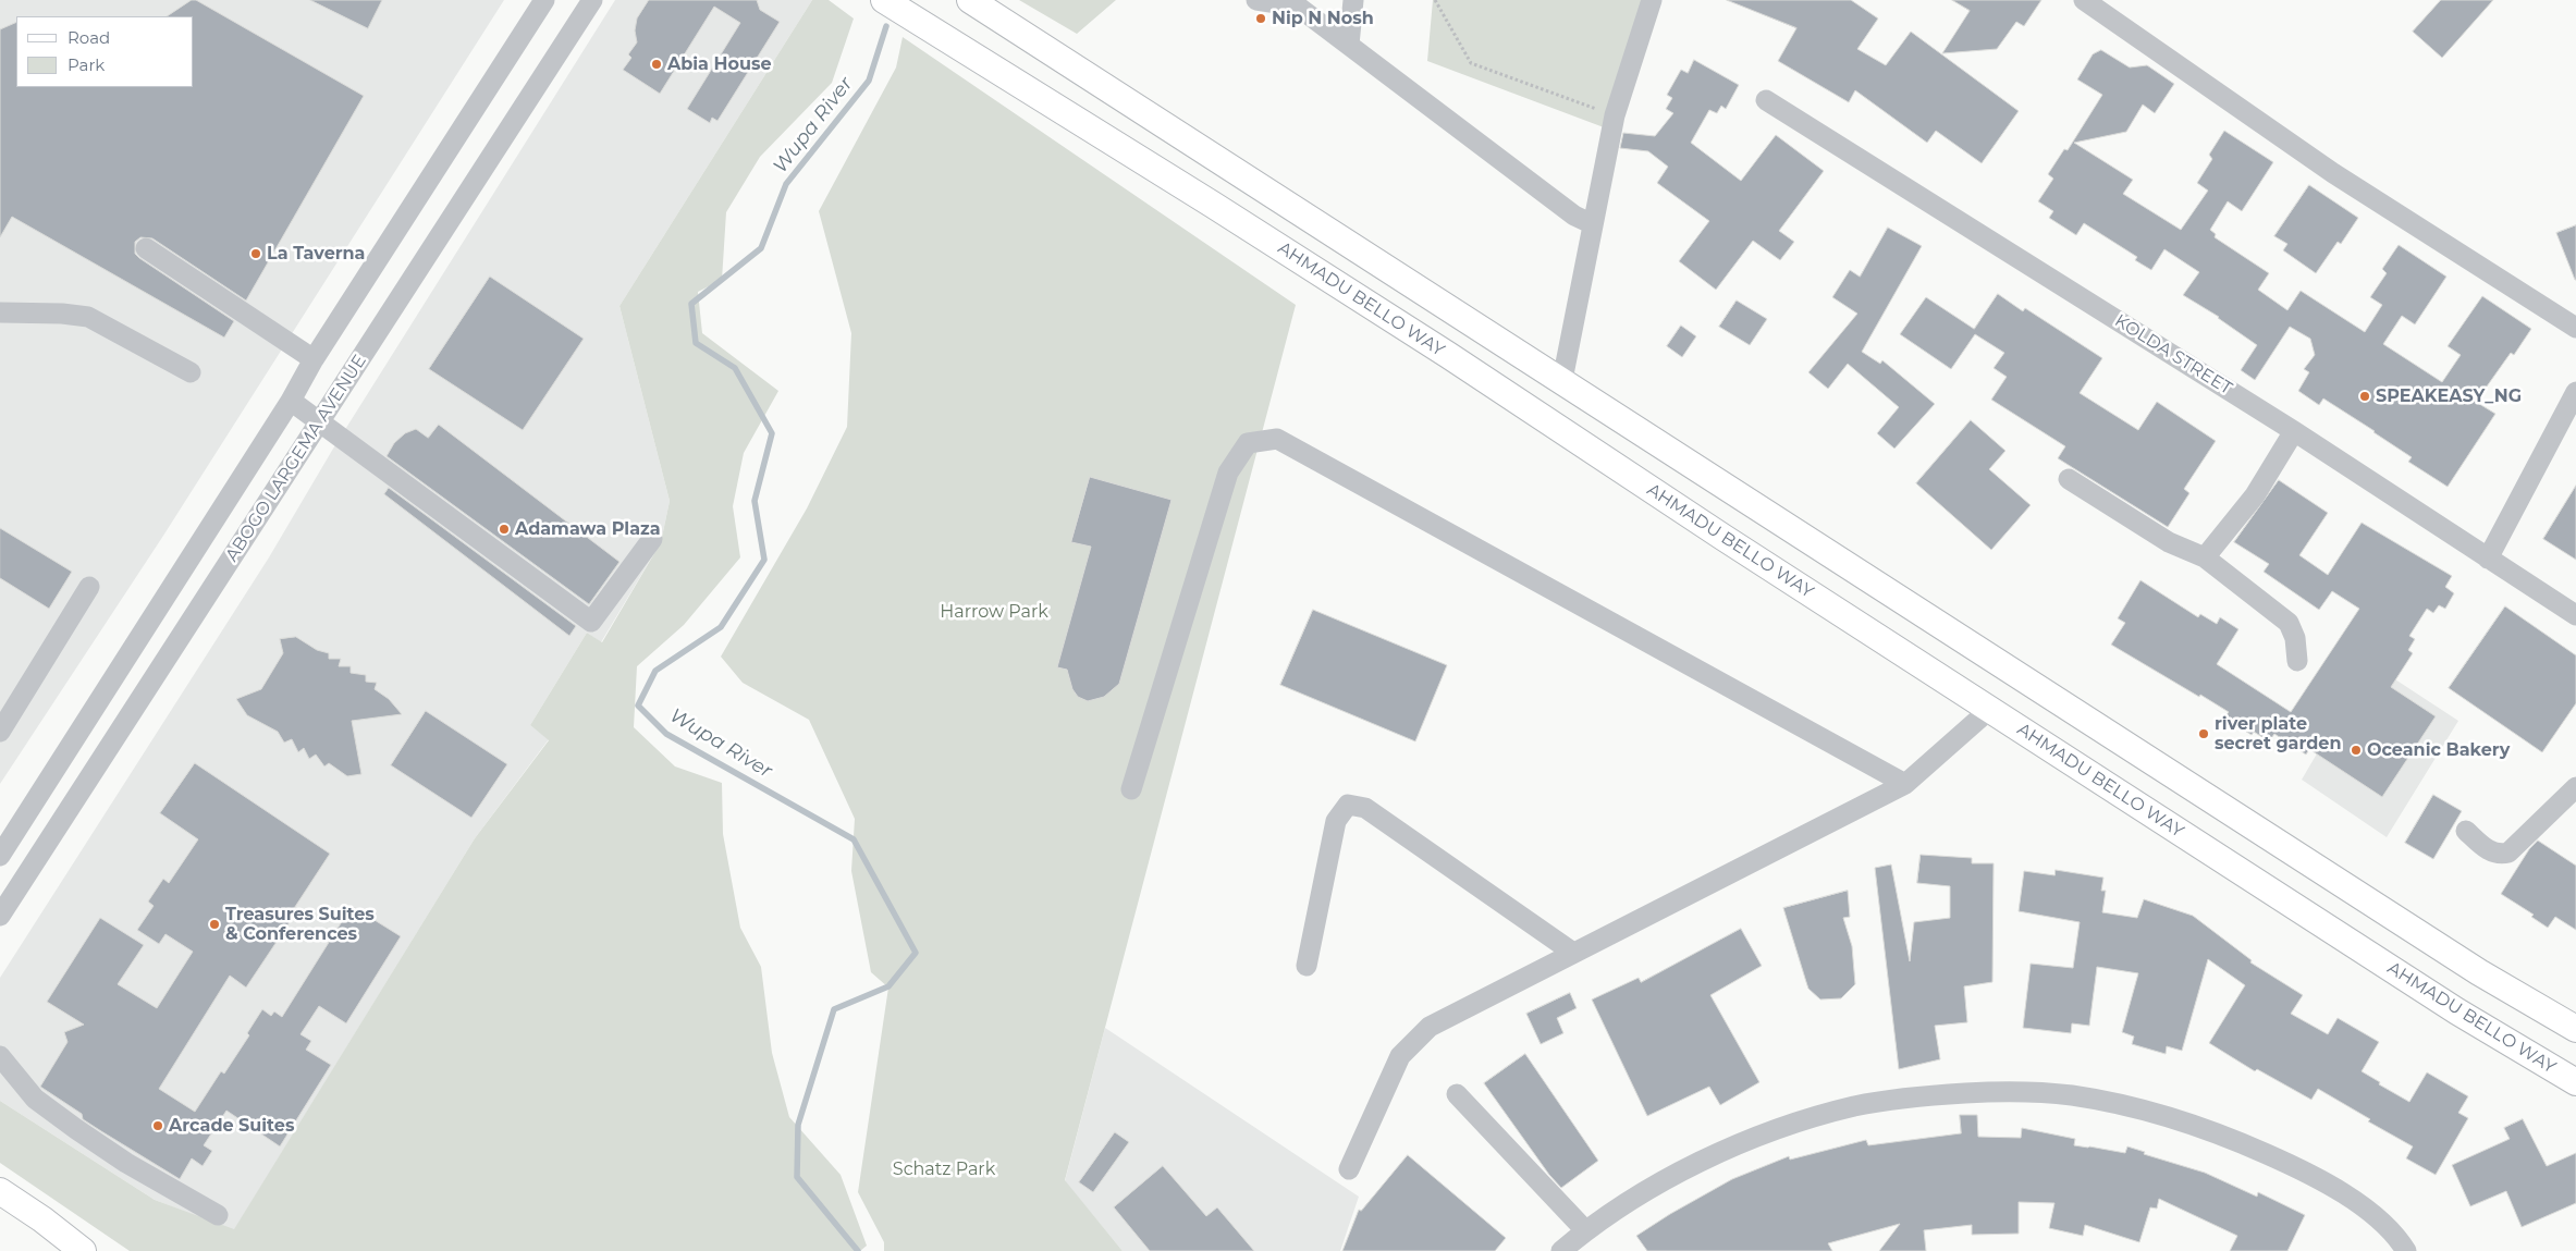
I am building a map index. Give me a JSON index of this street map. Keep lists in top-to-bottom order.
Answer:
{
  "streets": {
    "main road": ["AHMADU BELLO WAY"],
    "street": ["KOLDA STREET", "ABOGO LARGEMA AVENUE"]
  },
  "water": ["Wupa River"],
  "parks": ["Harrow Park", "Schatz Park"],
  "places": [
    "Nip N Nosh",
    "Abia House",
    "La Taverna",
    "SPEAKEASY_NG",
    "Adamawa Plaza",
    "river plate secret garden",
    "Oceanic Bakery",
    "Treasures Suites & Conferences",
    "Arcade Suites"
  ],
  "legend": ["Road", "Park"]
}
